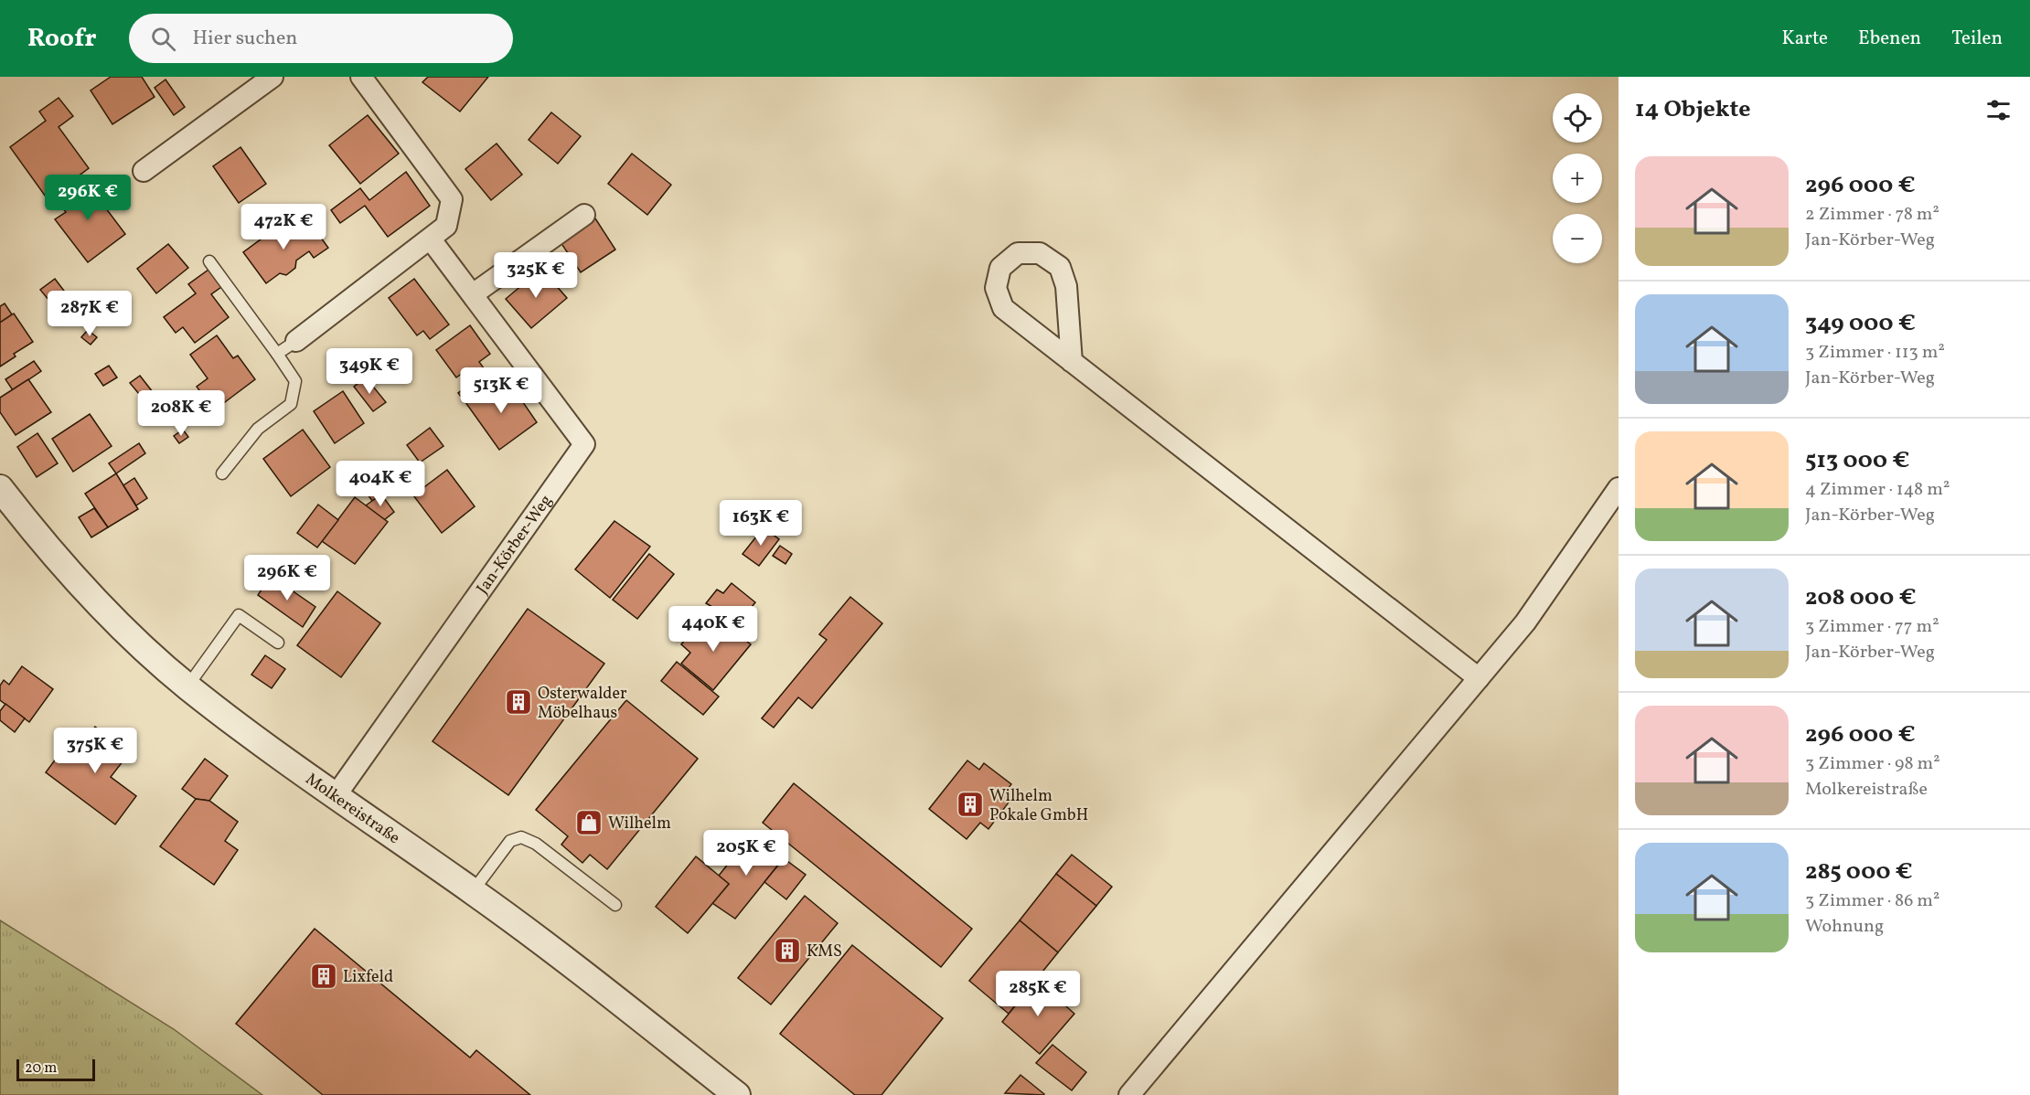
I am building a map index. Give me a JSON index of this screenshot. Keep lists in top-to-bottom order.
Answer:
{
  "streets": {
    "street": ["Jan-Körber-Weg", "Molkereistraße"]
  },
  "crossings": [
    ["Jan-Körber-Weg", "Molkereistraße"]
  ],
  "places": {
    "building": [
      "Osterwalder Möbelhaus",
      "Wilhelm Pokale GmbH",
      "KMS",
      "Lixfeld"
    ],
    "shop": ["Wilhelm"]
  },
  "scale_bar": "20 m",
  "page": {
    "header": "Roofr",
    "search": "Hier suchen",
    "nav": ["Karte", "Ebenen", "Teilen"],
    "heading": "14 Objekte",
    "map_buttons": ["+", "−"],
    "list": [
      {
        "name": "296 000 €",
        "note": "2 Zimmer · 78 m² · Jan-Körber-Weg"
      },
      {
        "name": "349 000 €",
        "note": "3 Zimmer · 113 m² · Jan-Körber-Weg"
      },
      {
        "name": "513 000 €",
        "note": "4 Zimmer · 148 m² · Jan-Körber-Weg"
      },
      {
        "name": "208 000 €",
        "note": "3 Zimmer · 77 m² · Jan-Körber-Weg"
      },
      {
        "name": "296 000 €",
        "note": "3 Zimmer · 98 m² · Molkereistraße"
      },
      {
        "name": "285 000 €",
        "note": "3 Zimmer · 86 m² · Wohnung"
      }
    ],
    "price": [
      "296K €",
      "472K €",
      "325K €",
      "287K €",
      "349K €",
      "513K €",
      "208K €",
      "404K €",
      "163K €",
      "296K €",
      "440K €",
      "375K €",
      "205K €",
      "285K €"
    ],
    "scale": "20 m"
  }
}
